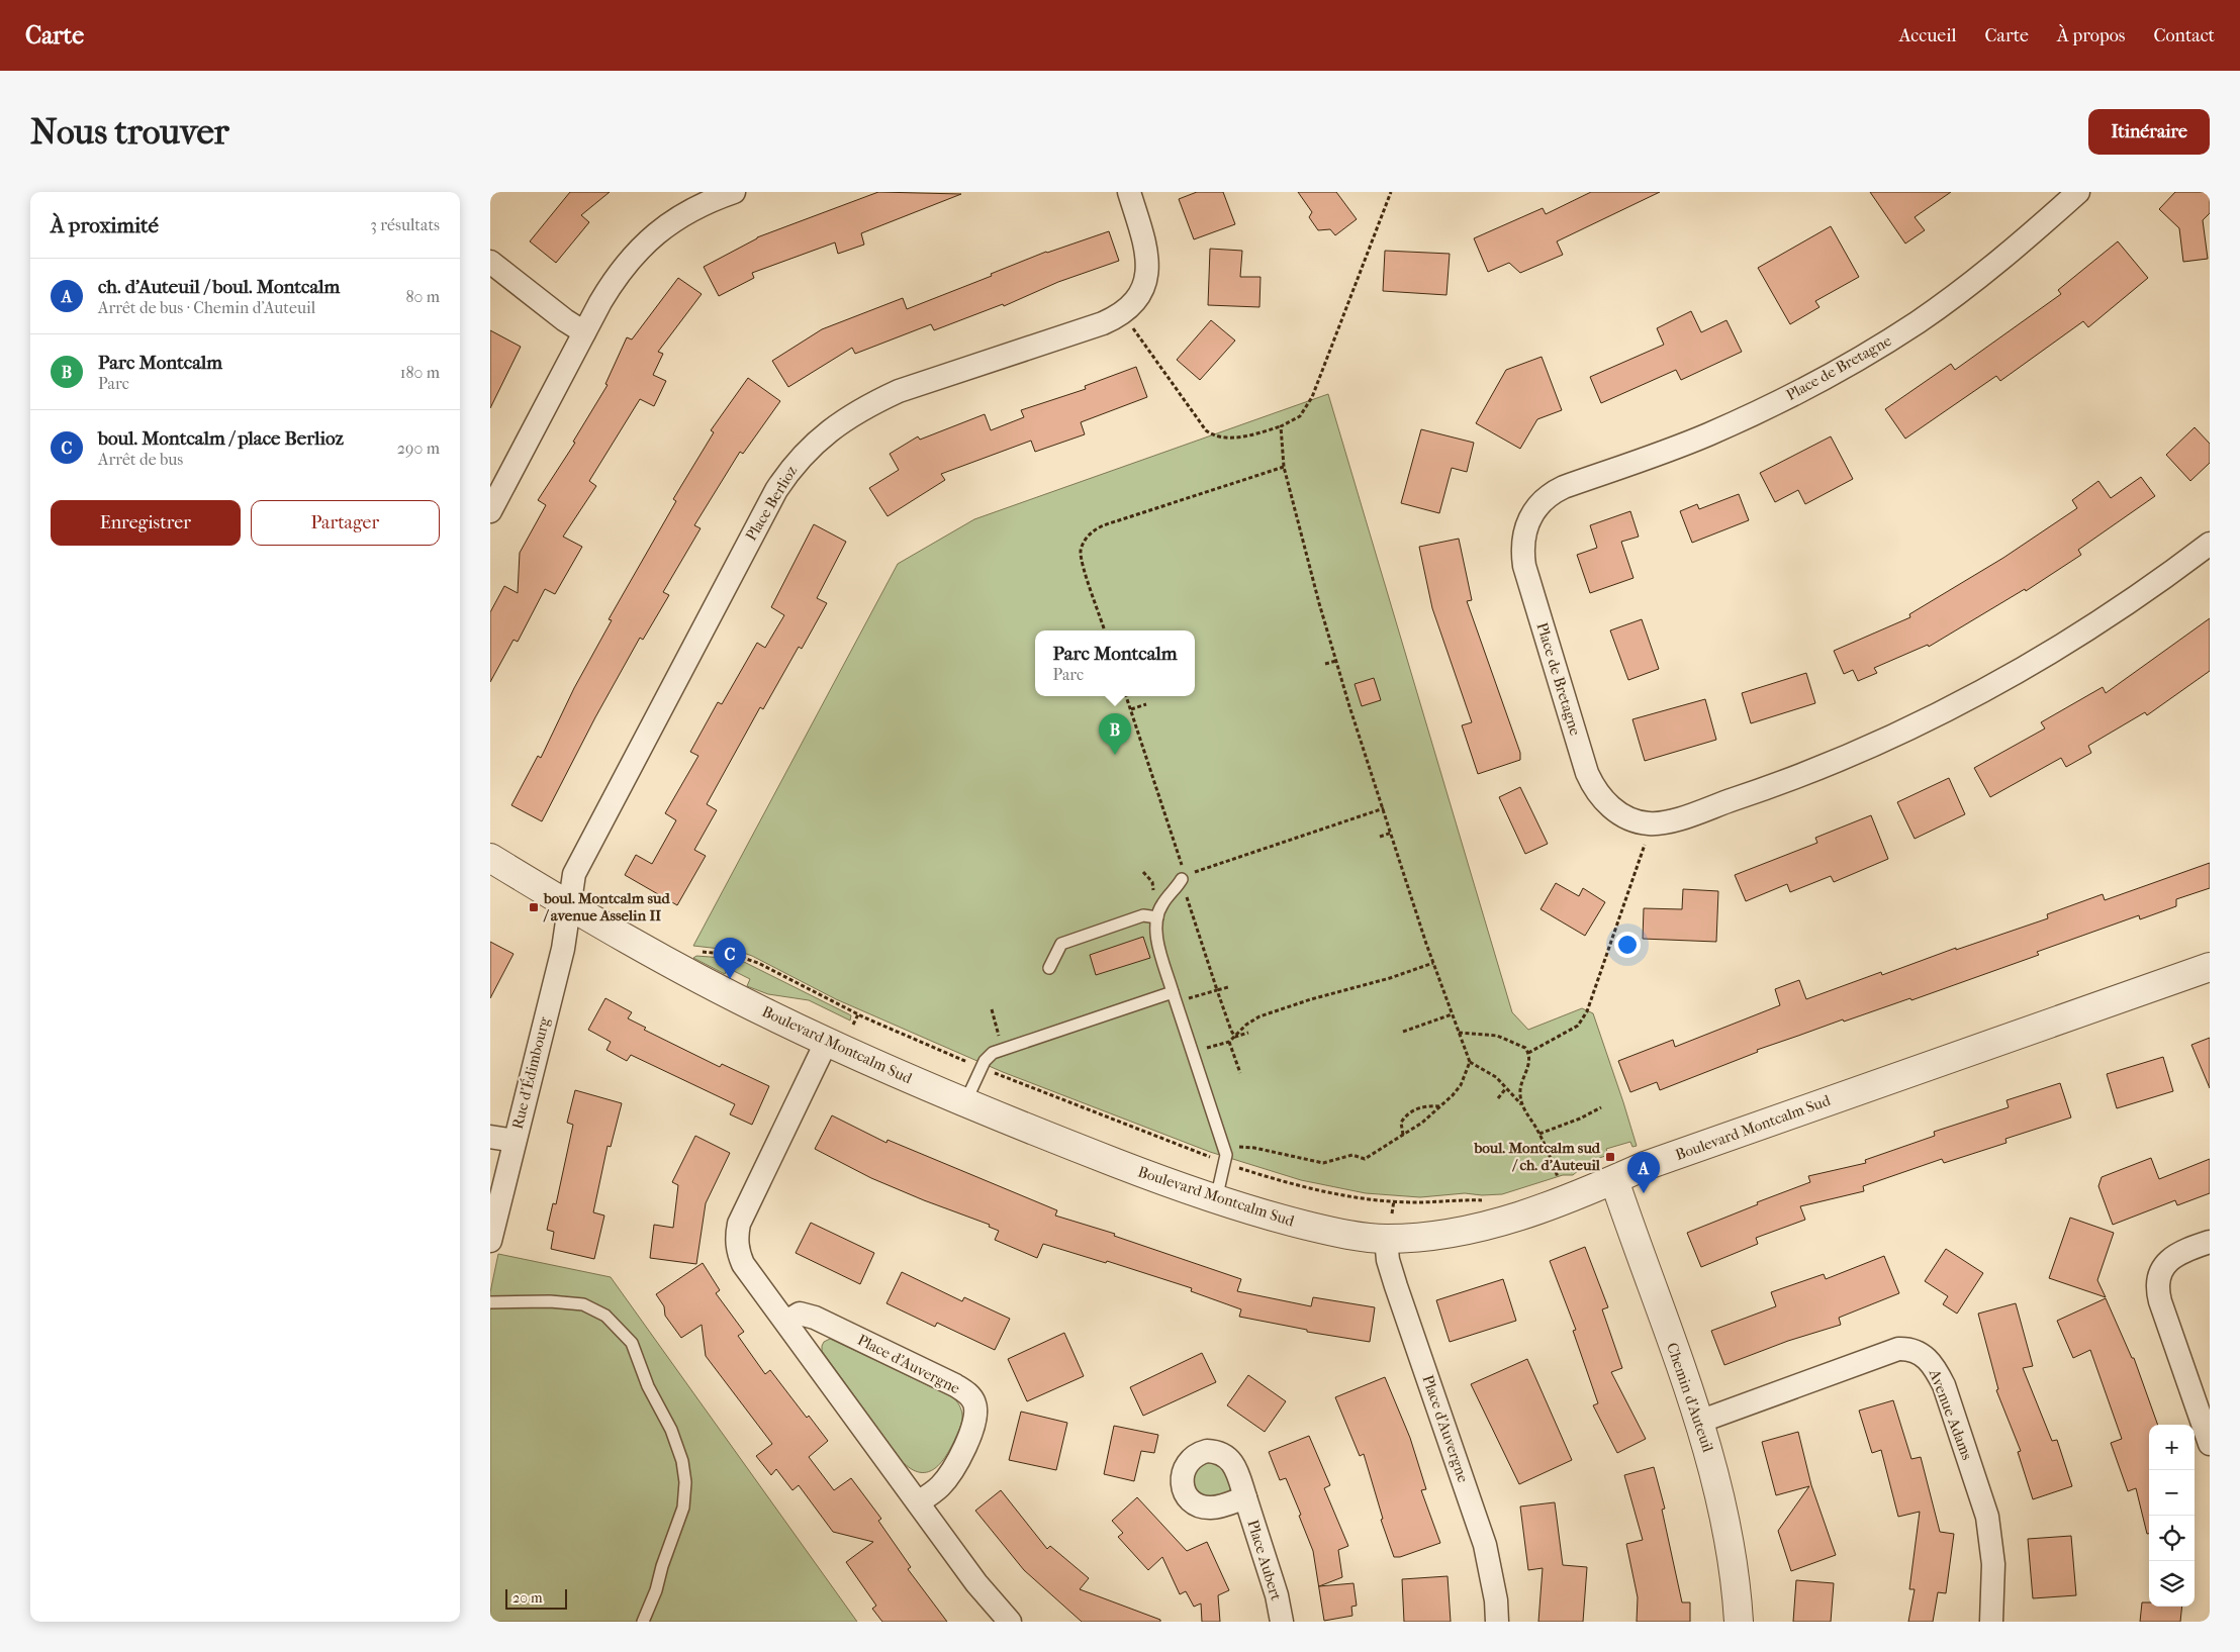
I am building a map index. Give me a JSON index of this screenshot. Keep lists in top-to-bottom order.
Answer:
{
  "streets": {
    "street": [
      "Place de Bretagne",
      "Place Berlioz",
      "Boulevard Montcalm Sud",
      "Rue d'Édimbourg",
      "Place d'Auvergne",
      "Chemin d'Auteuil",
      "Avenue Adams",
      "Place Aubert"
    ]
  },
  "crossings": [
    ["Place Berlioz", "Boulevard Montcalm Sud"],
    ["Place Berlioz", "Rue d'Édimbourg"],
    ["Boulevard Montcalm Sud", "Rue d'Édimbourg"],
    ["Boulevard Montcalm Sud", "Place d'Auvergne"],
    ["Boulevard Montcalm Sud", "Chemin d'Auteuil"],
    ["Chemin d'Auteuil", "Avenue Adams"]
  ],
  "places": {
    "transit": ["boul. Montcalm sud / avenue Asselin II", "boul. Montcalm sud / ch. d'Auteuil"]
  },
  "scale_bar": "20 m",
  "page": {
    "header": "Carte",
    "nav": [
      "Accueil",
      "Carte",
      "À propos",
      "Contact"
    ],
    "buttons": [
      "Itinéraire",
      ["Enregistrer", "Partager"]
    ],
    "title": "Nous trouver",
    "heading": ["À proximité", "3 résultats"],
    "list": [
      {
        "mark": "A",
        "name": "ch. d'Auteuil / boul. Montcalm",
        "note": "Arrêt de bus · Chemin d'Auteuil",
        "value": "80 m"
      },
      {
        "mark": "B",
        "name": "Parc Montcalm",
        "note": "Parc",
        "value": "180 m"
      },
      {
        "mark": "C",
        "name": "boul. Montcalm / place Berlioz",
        "note": "Arrêt de bus",
        "value": "290 m"
      }
    ],
    "popup": ["Parc Montcalm", "Parc"],
    "pins": ["B", "C", "A"],
    "map_buttons": ["+", "−"],
    "scale": "20 m"
  }
}
